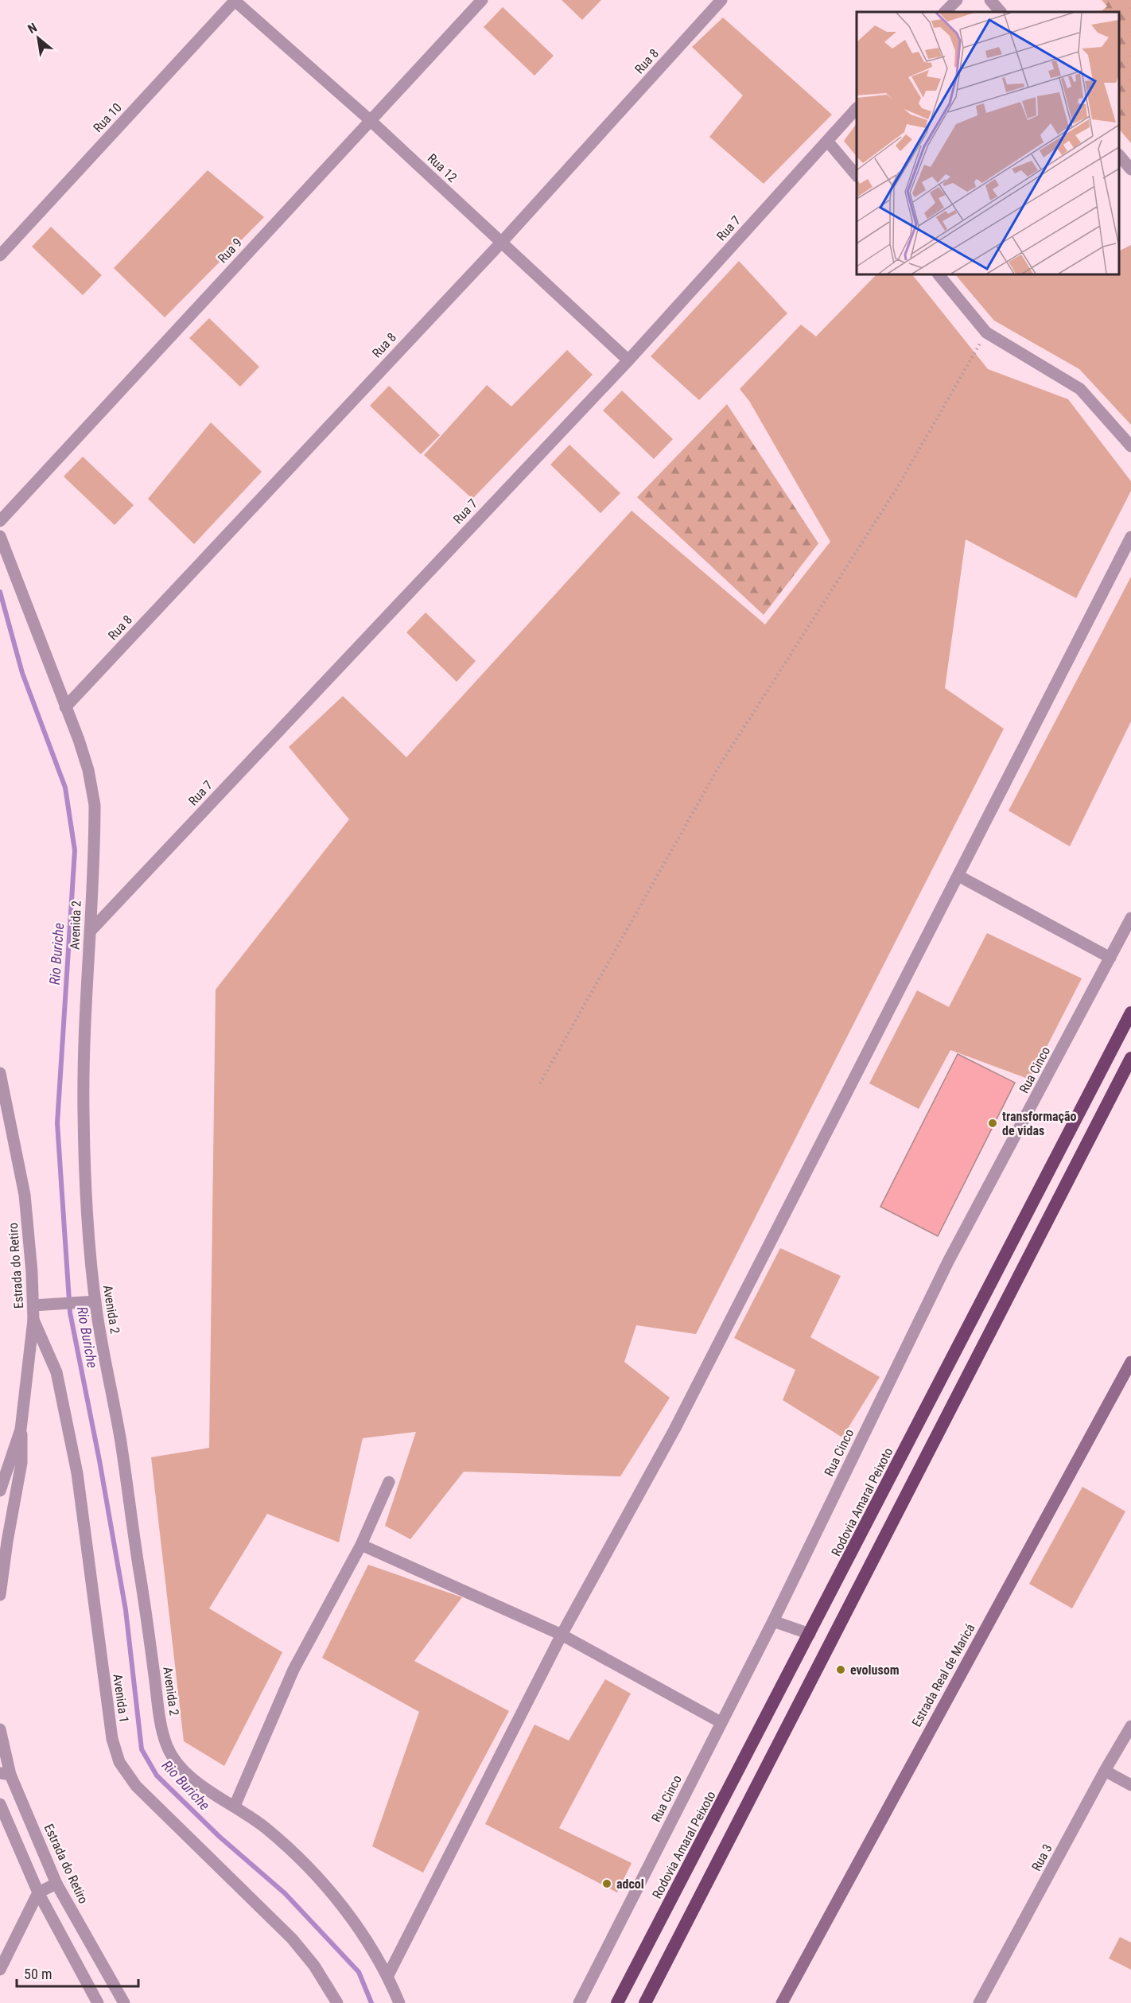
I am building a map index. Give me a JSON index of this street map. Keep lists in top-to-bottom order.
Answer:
{
  "streets": {
    "highway": ["Rodovia Amaral Peixoto"],
    "main road": ["Estrada Real de Maricá"],
    "street": [
      "Rua 8",
      "Rua 10",
      "Rua 12",
      "Rua 7",
      "Rua 9",
      "Avenida 2",
      "Rua Cinco",
      "Estrada do Retiro",
      "Avenida 1",
      "Rua 3"
    ]
  },
  "crossings": [
    ["Rua 8", "Rua 12"],
    ["Rua 8", "Avenida 2"],
    ["Rua 10", "Rua 12"],
    ["Rua 12", "Rua 7"],
    ["Rua 12", "Rua 9"],
    ["Rua 7", "Avenida 2"],
    ["Estrada do Retiro", "Avenida 1"]
  ],
  "water": ["Rio Buriche"],
  "places": ["transformação de vidas", "evolusom", "adcol"],
  "scale_bar": "50 m",
  "north": "top left"
}
